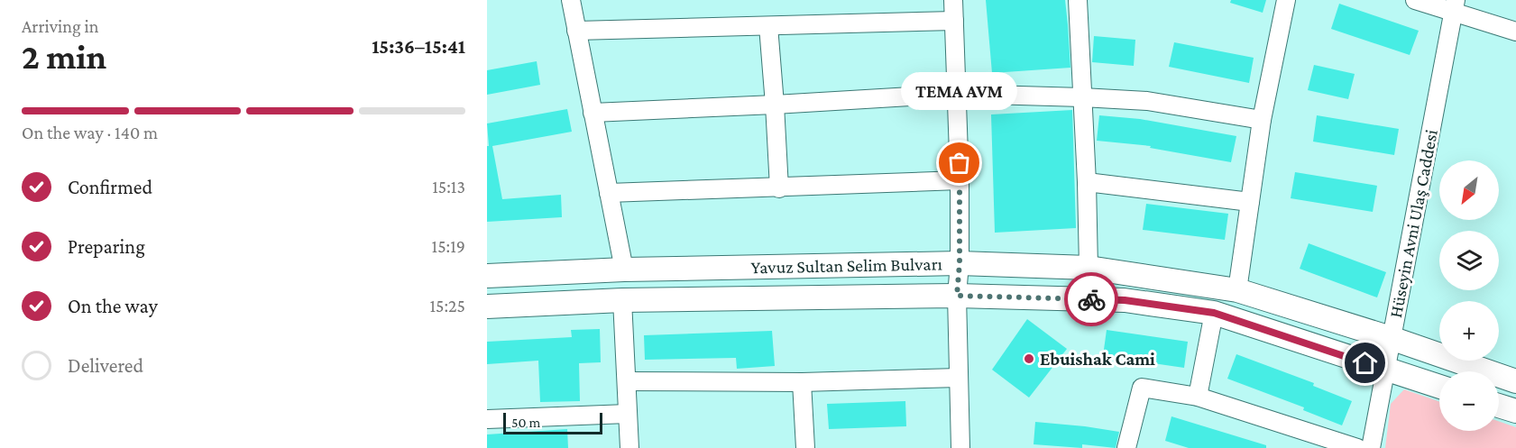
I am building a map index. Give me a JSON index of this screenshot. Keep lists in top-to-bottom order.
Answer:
{
  "streets": {
    "main road": ["Yavuz Sultan Selim Bulvarı"],
    "street": ["Hüseyin Avni Ulaş Caddesi"]
  },
  "crossings": [
    ["Hüseyin Avni Ulaş Caddesi", "Yavuz Sultan Selim Bulvarı"]
  ],
  "places": ["TEMA AVM", "Ebuishak Cami"],
  "scale_bar": "50 m",
  "north": "bottom left",
  "page": {
    "heading": ["2 min", "Arriving in", "15:36–15:41"],
    "bubble": "TEMA AVM",
    "bar": "On the way · 140 m",
    "list": [
      ["Confirmed", "15:13"],
      ["Preparing", "15:19"],
      ["On the way", "15:25"],
      "Delivered"
    ],
    "map_buttons": ["+", "−"],
    "scale": "50 m"
  }
}
